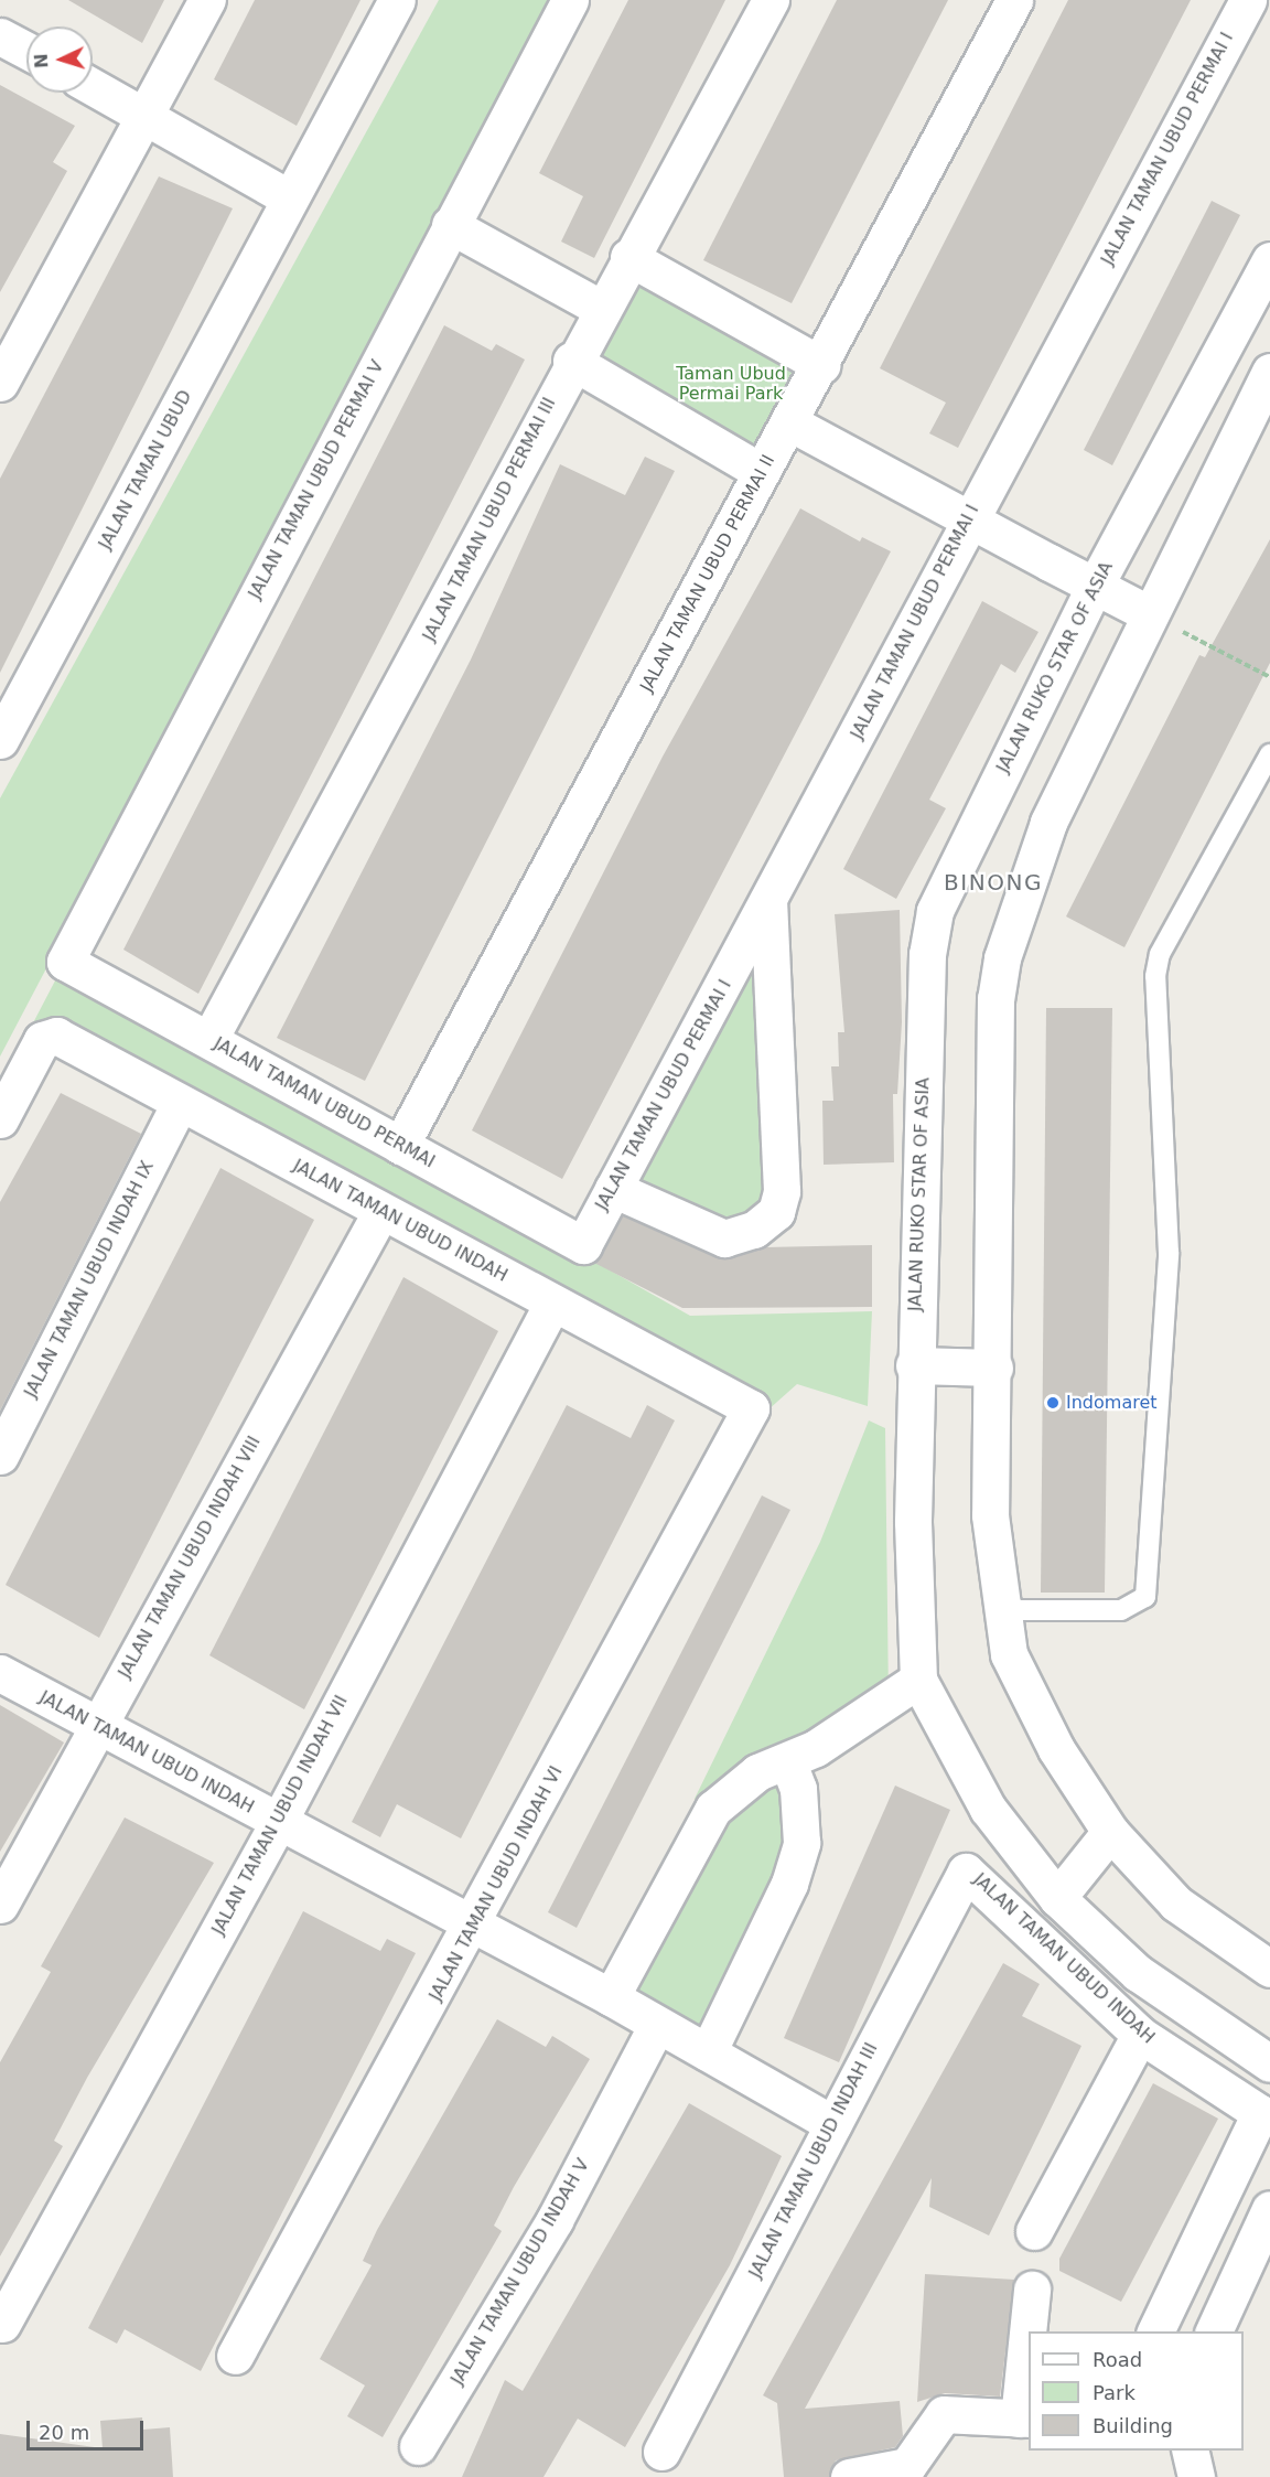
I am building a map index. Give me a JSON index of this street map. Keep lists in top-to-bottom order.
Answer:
{
  "streets": {
    "street": [
      "JALAN TAMAN UBUD PERMAI I",
      "JALAN TAMAN UBUD",
      "JALAN TAMAN UBUD PERMAI V",
      "JALAN TAMAN UBUD PERMAI III",
      "JALAN TAMAN UBUD PERMAI II",
      "JALAN RUKO STAR OF ASIA",
      "JALAN TAMAN UBUD PERMAI",
      "JALAN TAMAN UBUD INDAH",
      "JALAN TAMAN UBUD INDAH IX",
      "JALAN TAMAN UBUD INDAH VIII",
      "JALAN TAMAN UBUD INDAH VII",
      "JALAN TAMAN UBUD INDAH VI",
      "JALAN TAMAN UBUD INDAH III",
      "JALAN TAMAN UBUD INDAH V"
    ]
  },
  "crossings": [
    ["JALAN TAMAN UBUD PERMAI I", "JALAN TAMAN UBUD PERMAI"],
    ["JALAN TAMAN UBUD PERMAI V", "JALAN TAMAN UBUD PERMAI"],
    ["JALAN TAMAN UBUD PERMAI III", "JALAN TAMAN UBUD PERMAI"],
    ["JALAN TAMAN UBUD PERMAI II", "JALAN TAMAN UBUD PERMAI"],
    ["JALAN TAMAN UBUD INDAH", "JALAN TAMAN UBUD INDAH IX"],
    ["JALAN TAMAN UBUD INDAH", "JALAN TAMAN UBUD INDAH VIII"],
    ["JALAN TAMAN UBUD INDAH", "JALAN TAMAN UBUD INDAH VII"],
    ["JALAN TAMAN UBUD INDAH", "JALAN TAMAN UBUD INDAH VI"],
    ["JALAN TAMAN UBUD INDAH", "JALAN TAMAN UBUD INDAH III"],
    ["JALAN TAMAN UBUD INDAH", "JALAN TAMAN UBUD INDAH V"]
  ],
  "districts": ["BINONG"],
  "parks": ["Taman Ubud Permai Park"],
  "places": ["Indomaret"],
  "legend": ["Road", "Park", "Building"],
  "scale_bar": "20 m",
  "north": "left"
}
